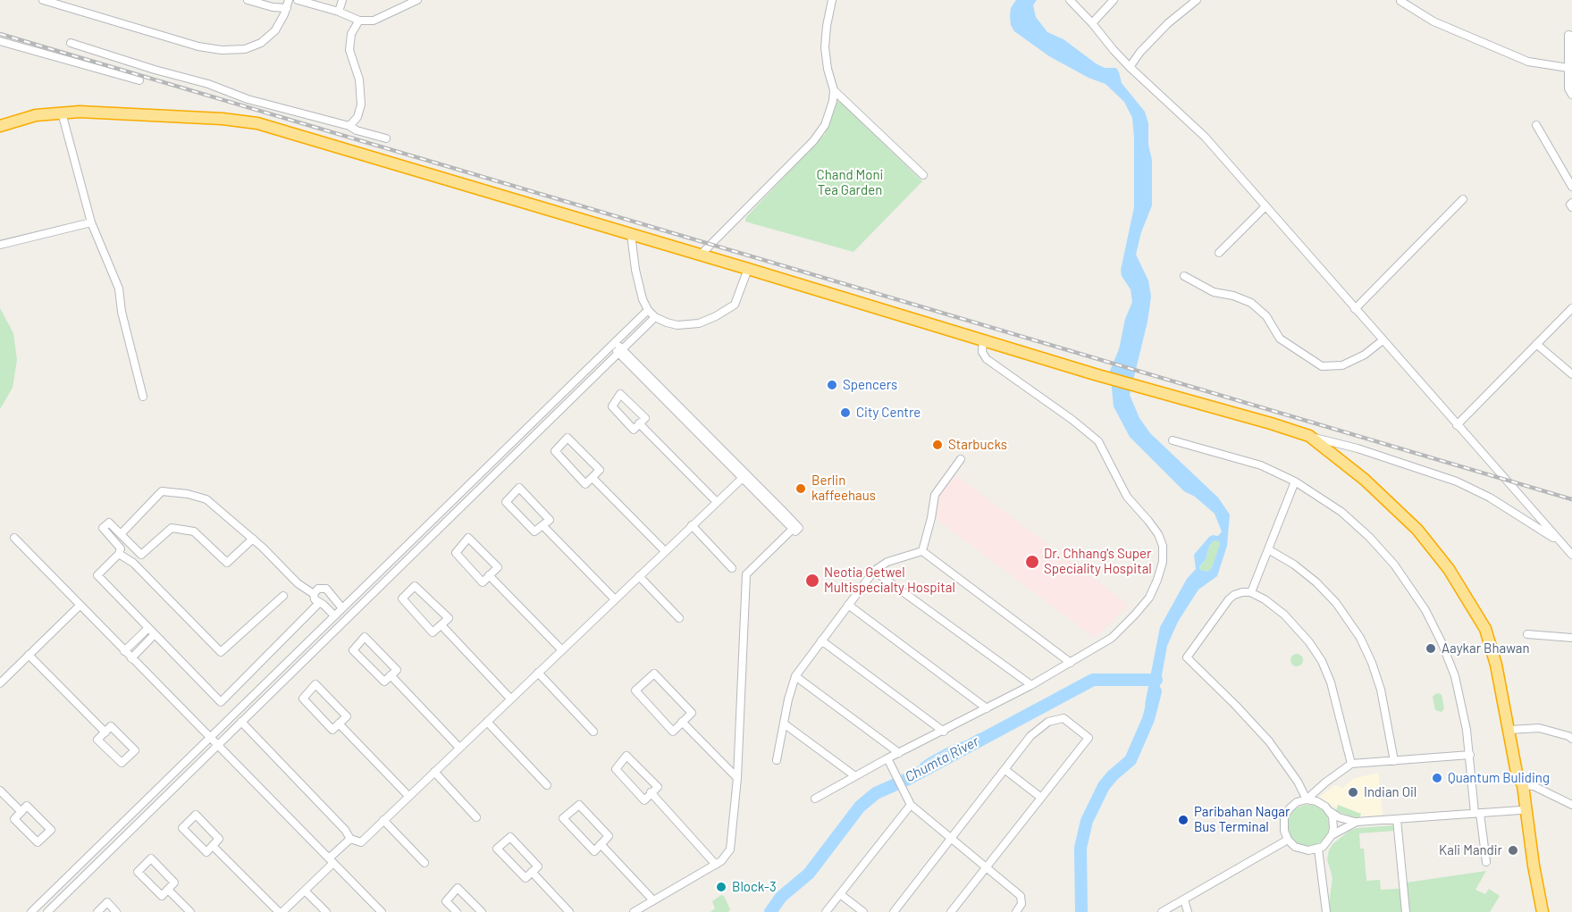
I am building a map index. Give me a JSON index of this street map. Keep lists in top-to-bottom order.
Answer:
{
  "water": ["Chumta River"],
  "parks": ["Chand Moni Tea Garden"],
  "places": [
    "Spencers",
    "City Centre",
    "Starbucks",
    "Berlin kaffeehaus",
    "Dr. Chhang's Super Speciality Hospital",
    "Neotia Getwel Multispecialty Hospital",
    "Aaykar Bhawan",
    "Quantum Buliding",
    "Indian Oil",
    "Paribahan Nagar Bus Terminal",
    "Kali Mandir",
    "Block-3"
  ]
}
